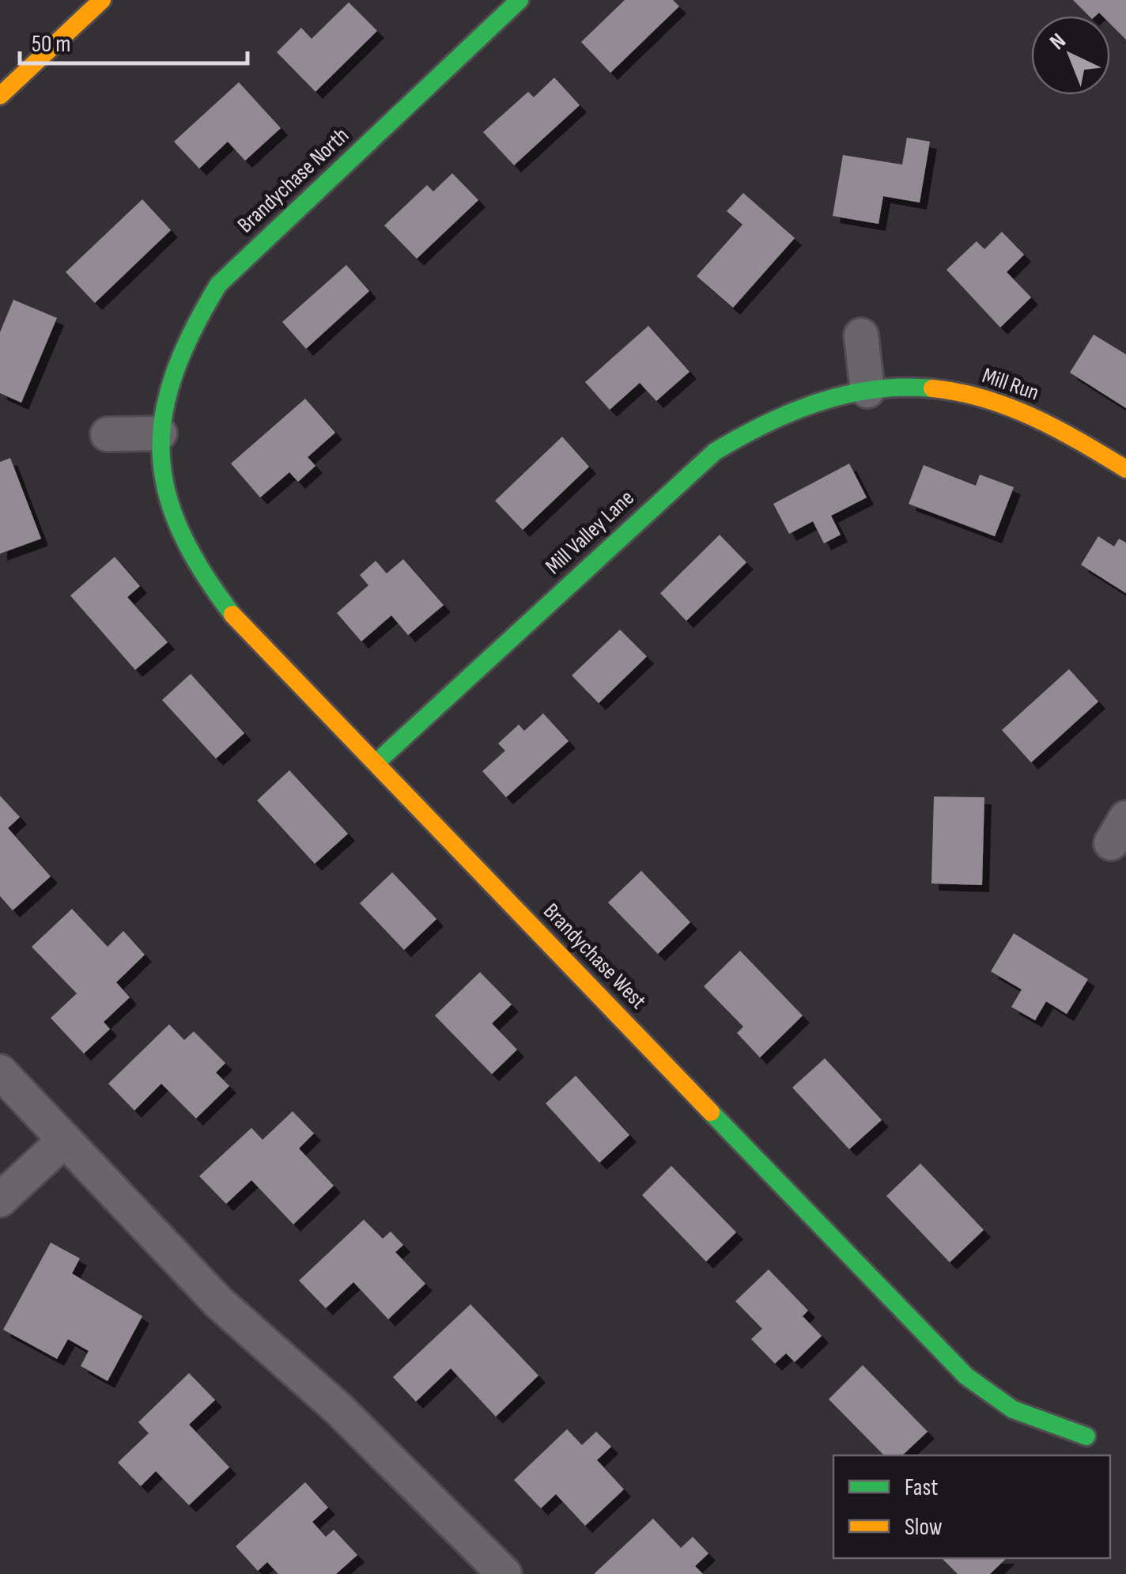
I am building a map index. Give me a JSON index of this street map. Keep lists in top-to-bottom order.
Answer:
{
  "streets": {
    "street": [
      "Brandychase North",
      "Mill Run",
      "Mill Valley Lane",
      "Brandychase West"
    ]
  },
  "crossings": [
    ["Brandychase North", "Brandychase West"],
    ["Mill Run", "Mill Valley Lane"],
    ["Mill Valley Lane", "Brandychase West"]
  ],
  "legend": ["Fast", "Slow"],
  "scale_bar": "50 m",
  "north": "top left"
}
